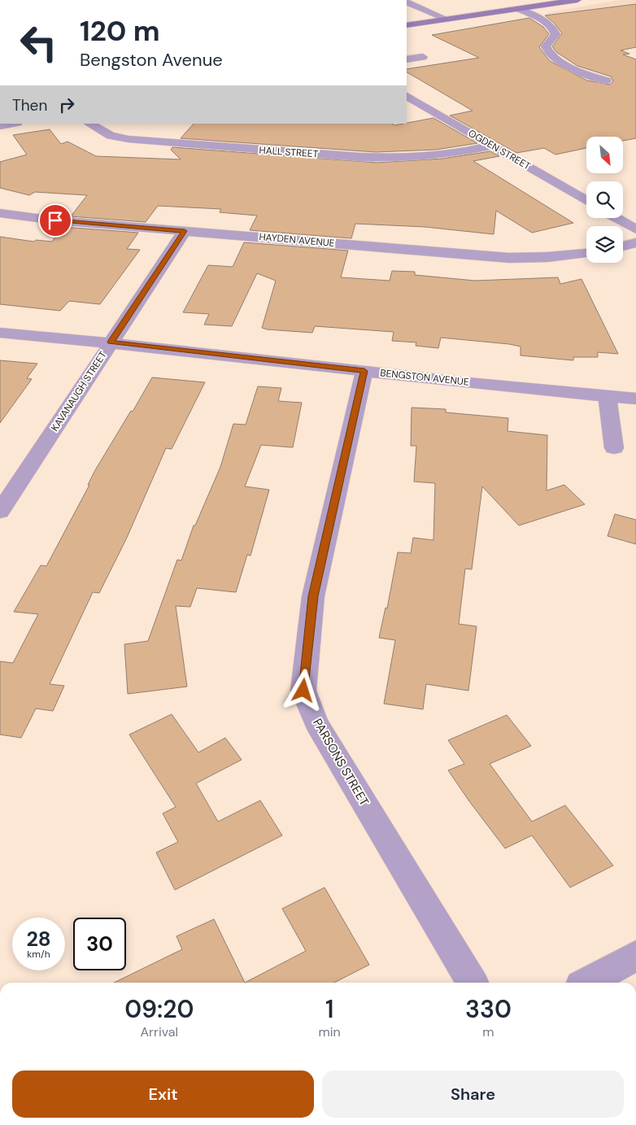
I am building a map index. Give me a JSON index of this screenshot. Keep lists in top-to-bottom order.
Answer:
{
  "streets": {
    "street": [
      "OGDEN STREET",
      "HALL STREET",
      "HAYDEN AVENUE",
      "BENGSTON AVENUE",
      "KAVANAUGH STREET",
      "PARSONS STREET"
    ]
  },
  "crossings": [
    ["OGDEN STREET", "HALL STREET"],
    ["HAYDEN AVENUE", "KAVANAUGH STREET"],
    ["BENGSTON AVENUE", "KAVANAUGH STREET"],
    ["BENGSTON AVENUE", "PARSONS STREET"]
  ],
  "north": "bottom right",
  "page": {
    "turn": ["120 m", "Bengston Avenue"],
    "then": "Then",
    "speed": "28 km/h",
    "limit": "30",
    "eta": [
      "09:20",
      "Arrival",
      "1",
      "min",
      "330",
      "m"
    ],
    "buttons": ["Exit", "Share"]
  }
}
